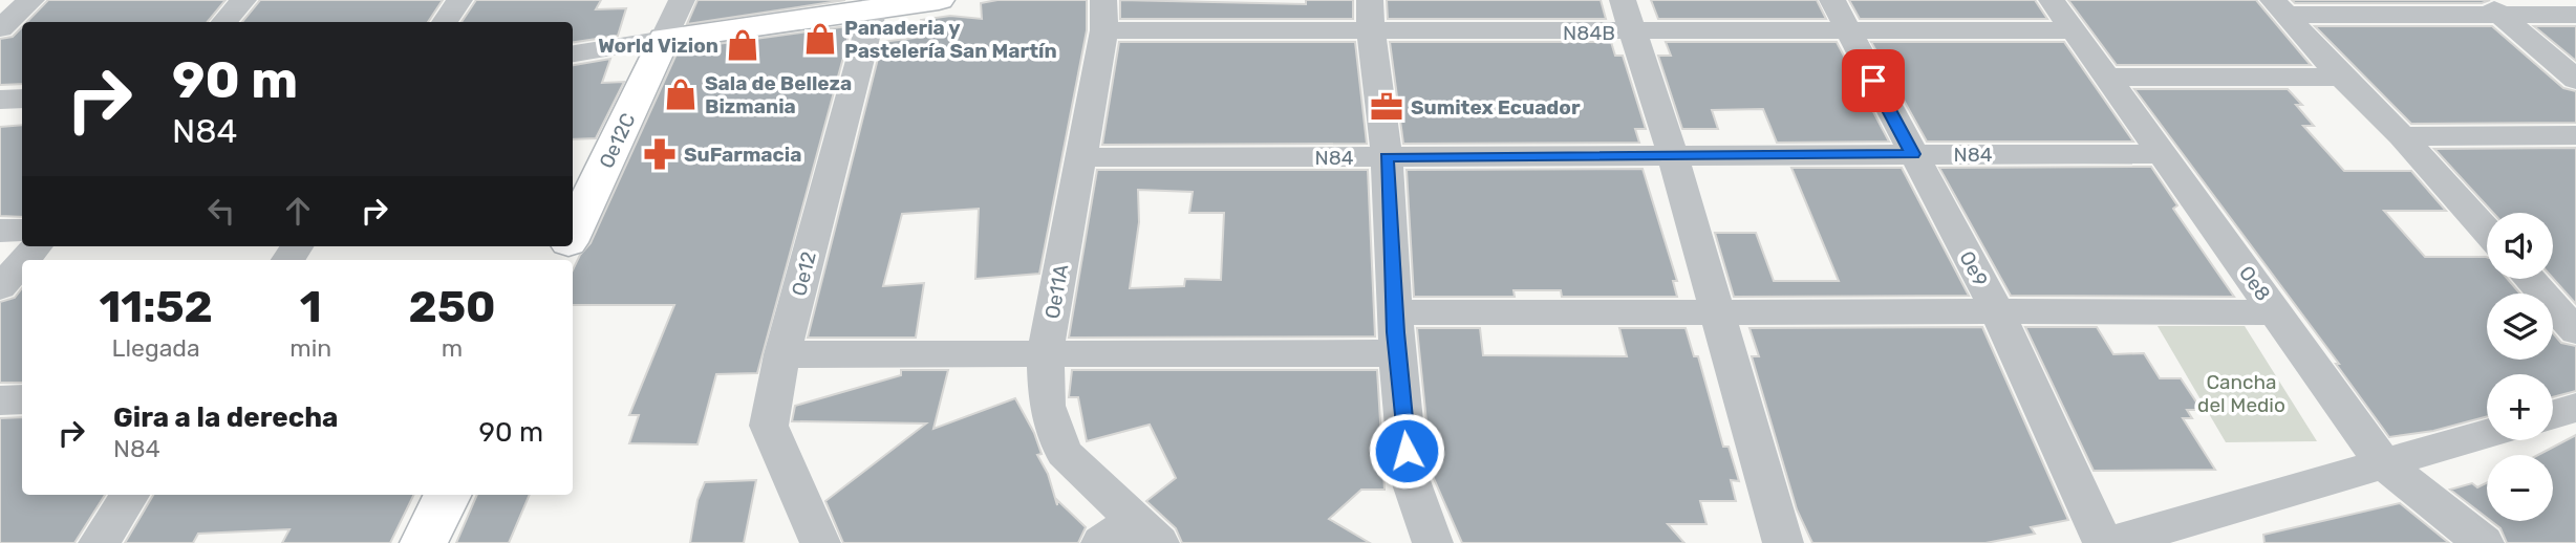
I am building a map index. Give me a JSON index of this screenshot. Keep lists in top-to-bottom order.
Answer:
{
  "streets": {
    "main road": ["Oe12C"],
    "street": [
      "N84B",
      "N84",
      "Oe9",
      "Oe12",
      "Oe8",
      "Oe11A"
    ]
  },
  "crossings": [
    ["N84B", "Oe9"],
    ["N84B", "Oe8"],
    ["N84B", "Oe11A"],
    ["N84", "Oe9"],
    ["N84", "Oe8"],
    ["N84", "Oe11A"]
  ],
  "parks": ["Cancha del Medio"],
  "places": {
    "shop": ["Panaderia y Pastelería San Martín", "World Vizion", "Sala de Belleza Bizmania"],
    "office": ["Sumitex Ecuador"],
    "pharmacy": ["SuFarmacia"]
  },
  "page": {
    "turn": ["90 m", "N84"],
    "map_buttons": ["+", "−"],
    "eta": [
      "11:52",
      "Llegada",
      "1",
      "min",
      "250",
      "m"
    ],
    "list": [
      {
        "name": "Gira a la derecha",
        "note": "N84",
        "value": "90 m"
      }
    ]
  }
}
